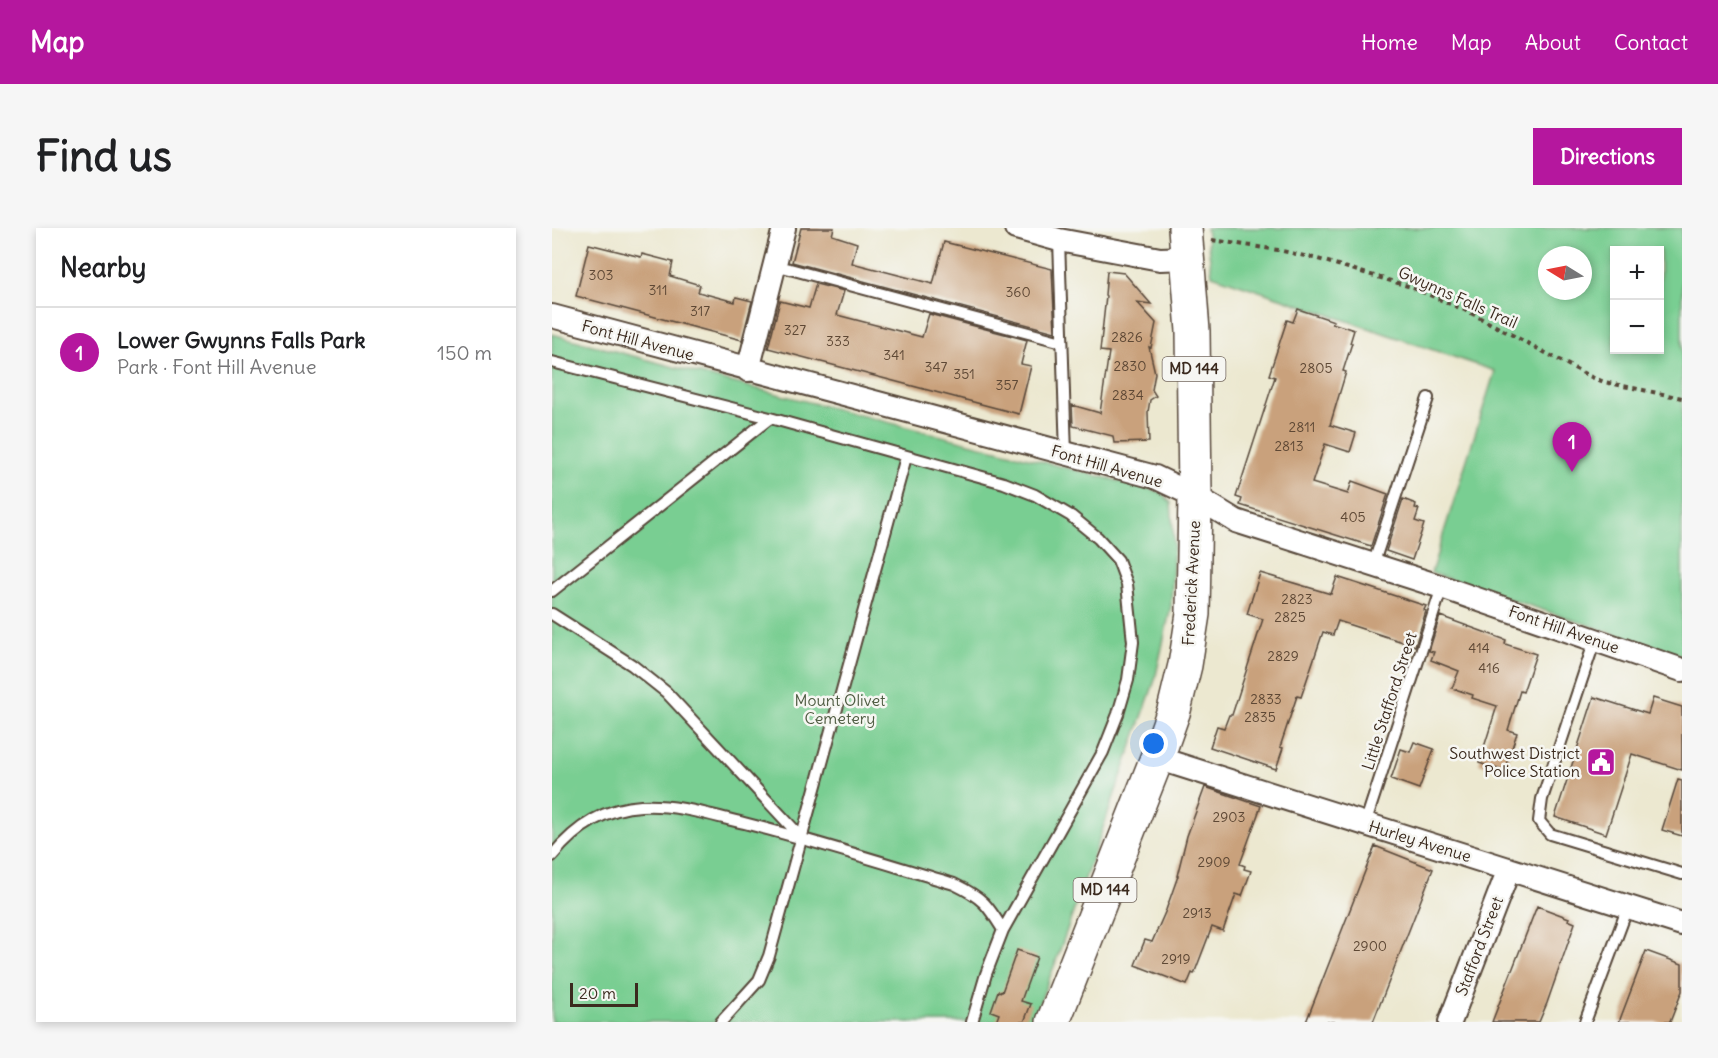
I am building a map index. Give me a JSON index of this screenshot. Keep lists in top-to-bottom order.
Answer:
{
  "streets": {
    "main road": ["MD 144", "Frederick Avenue"],
    "street": ["Font Hill Avenue", "Hurley Avenue", "Stafford Street"],
    "lane": ["Little Stafford Street"],
    "path": ["Gwynns Falls Trail"]
  },
  "crossings": [
    ["Font Hill Avenue", "Frederick Avenue"],
    ["Font Hill Avenue", "Little Stafford Street"],
    ["Frederick Avenue", "Hurley Avenue"],
    ["Little Stafford Street", "Hurley Avenue"],
    ["Hurley Avenue", "Stafford Street"]
  ],
  "parks": ["Mount Olivet Cemetery"],
  "places": {
    "public building": ["Southwest District Police Station"]
  },
  "house_numbers": [
    "303",
    "311",
    "360",
    "317",
    "327",
    "2826",
    "333",
    "341",
    "2830",
    "347",
    "2805",
    "351",
    "357",
    "2834",
    "2811",
    "2813",
    "405",
    "2823",
    "2825",
    "414",
    "2829",
    "416",
    "2833",
    "2835",
    "2903",
    "2909",
    "2913",
    "2900",
    "2919"
  ],
  "scale_bar": "20 m",
  "north": "left",
  "page": {
    "header": "Map",
    "nav": [
      "Home",
      "Map",
      "About",
      "Contact"
    ],
    "buttons": "Directions",
    "title": "Find us",
    "heading": "Nearby",
    "map_buttons": ["+", "−"],
    "list": [
      {
        "mark": "1",
        "name": "Lower Gwynns Falls Park",
        "note": "Park · Font Hill Avenue",
        "value": "150 m"
      }
    ],
    "pins": "1",
    "scale": "20 m"
  }
}
